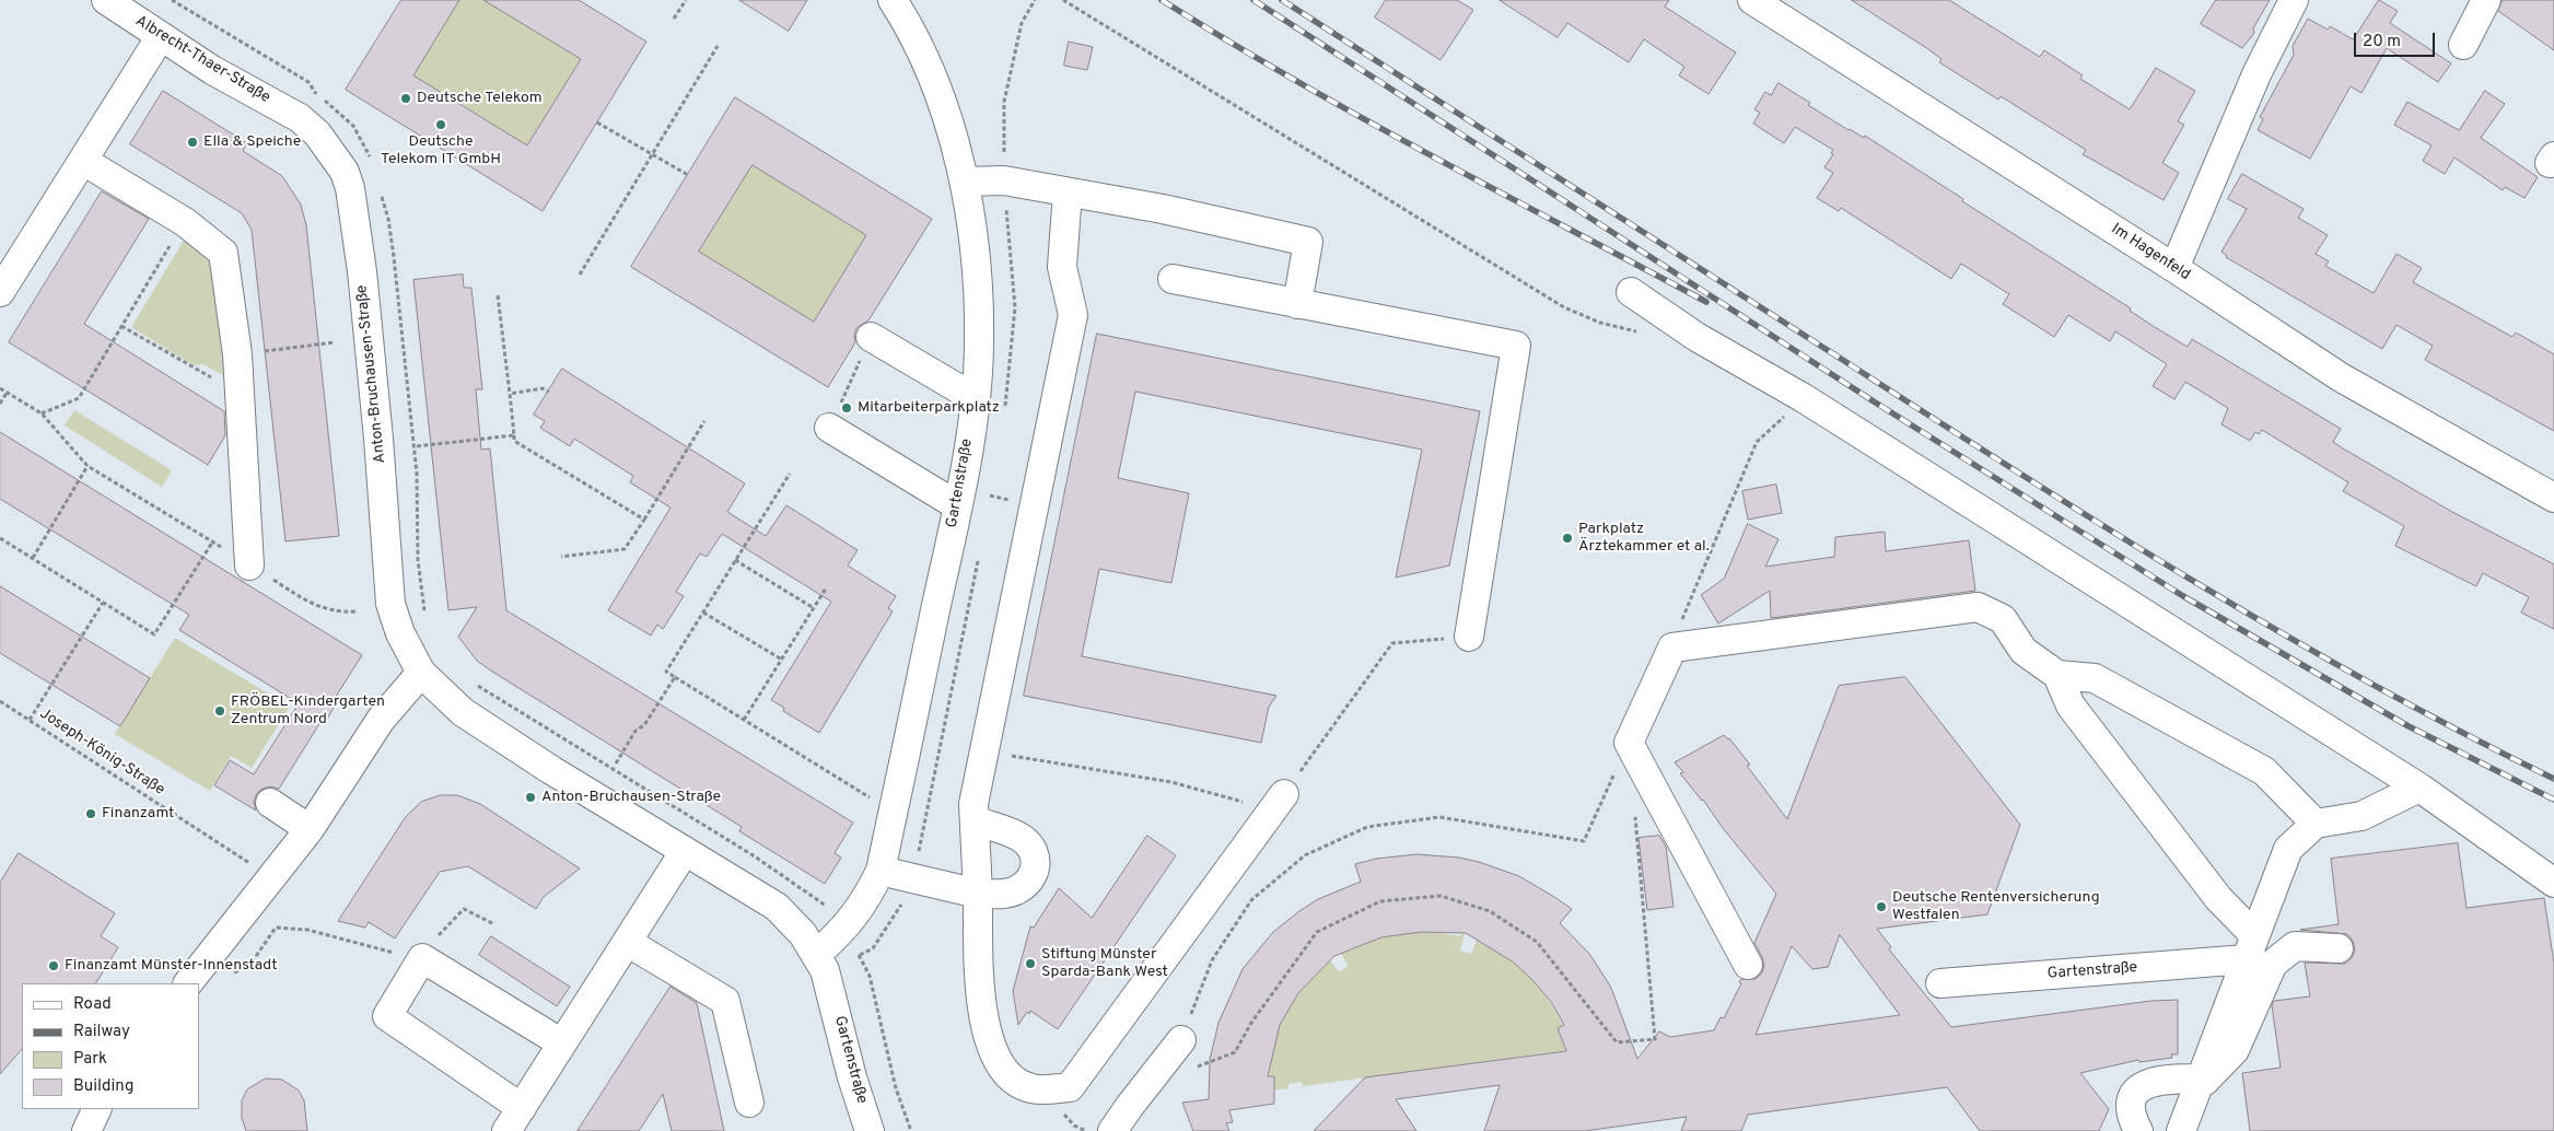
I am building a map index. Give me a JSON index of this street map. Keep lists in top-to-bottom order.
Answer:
{
  "streets": {
    "street": [
      "Albrecht-Thaer-Straße",
      "Im Hagenfeld",
      "Anton-Bruchausen-Straße",
      "Gartenstraße"
    ],
    "path": ["Joseph-König-Straße"]
  },
  "crossings": [
    ["Albrecht-Thaer-Straße", "Anton-Bruchausen-Straße"],
    ["Anton-Bruchausen-Straße", "Gartenstraße"]
  ],
  "places": [
    "Deutsche Telekom",
    "Deutsche Telekom IT GmbH",
    "Ella & Speiche",
    "Mitarbeiterparkplatz",
    "Parkplatz Ärztekammer et al.",
    "FRÖBEL-Kindergarten Zentrum Nord",
    "Anton-Bruchausen-Straße",
    "Finanzamt",
    "Deutsche Rentenversicherung Westfalen",
    "Stiftung Münster Sparda-Bank West",
    "Finanzamt Münster-Innenstadt"
  ],
  "legend": [
    "Road",
    "Railway",
    "Park",
    "Building"
  ],
  "scale_bar": "20 m"
}
